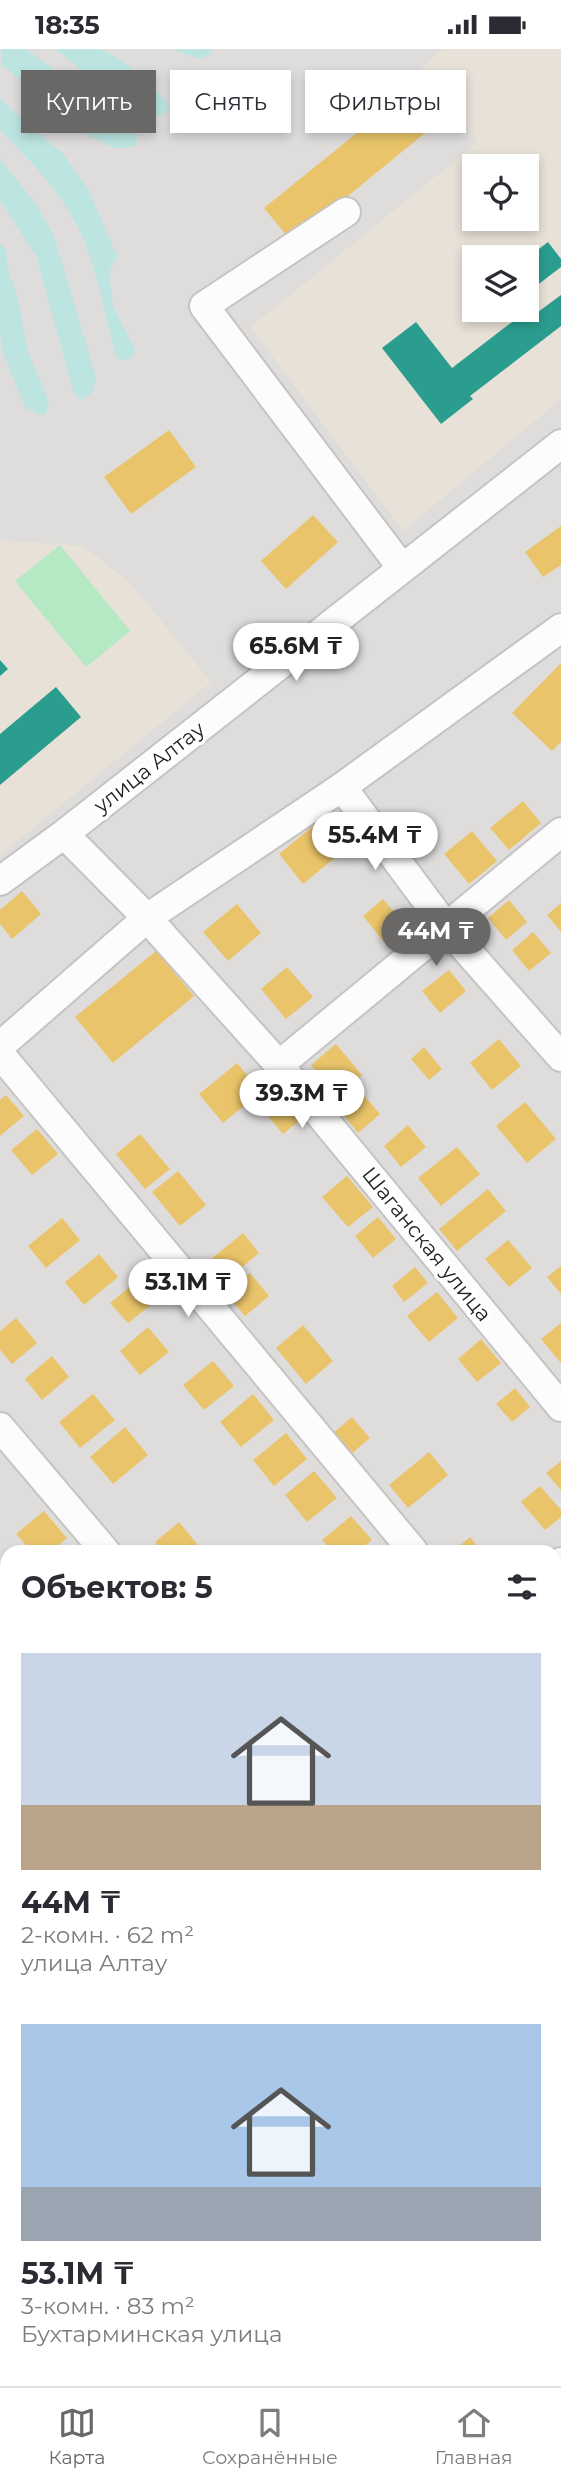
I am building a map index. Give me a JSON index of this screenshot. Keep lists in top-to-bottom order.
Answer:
{
  "streets": {
    "street": ["улица Алтау", "Шаганская улица"]
  },
  "crossings": [
    ["улица Алтау", "Шаганская улица"]
  ],
  "page": {
    "status": "18:35",
    "chip": ["Купить", "Снять", "Фильтры"],
    "price": [
      "65.6M ₸",
      "55.4M ₸",
      "44M ₸",
      "39.3M ₸",
      "53.1M ₸"
    ],
    "heading": "Объектов: 5",
    "list": [
      {
        "name": "44M ₸",
        "note": "2-комн. · 62 m² · улица Алтау"
      },
      {
        "name": "53.1M ₸",
        "note": "3-комн. · 83 m² · Бухтарминская улица"
      }
    ],
    "tabs": ["Карта", "Сохранённые", "Главная"]
  }
}
